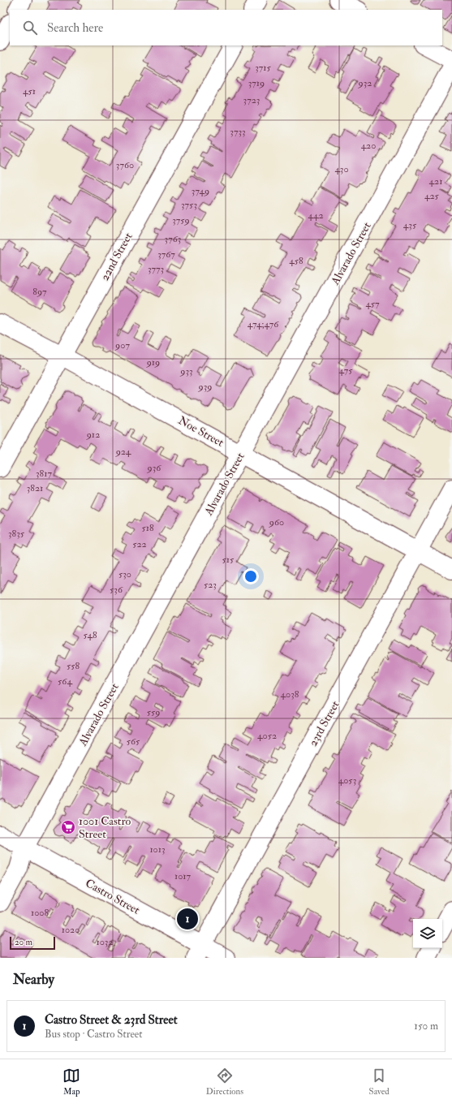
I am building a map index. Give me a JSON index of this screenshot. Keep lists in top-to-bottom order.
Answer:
{
  "streets": {
    "street": [
      "Alvarado Street",
      "22nd Street",
      "Noe Street",
      "23rd Street",
      "Castro Street"
    ]
  },
  "crossings": [
    ["Alvarado Street", "Noe Street"],
    ["Alvarado Street", "Castro Street"],
    ["22nd Street", "Noe Street"],
    ["Noe Street", "23rd Street"],
    ["23rd Street", "Castro Street"]
  ],
  "places": {
    "supermarket": ["1001 Castro Street"]
  },
  "house_numbers": [
    "3715",
    "3719",
    "932",
    "451",
    "3723",
    "3733",
    "420",
    "3760",
    "430",
    "421",
    "3749",
    "425",
    "3753",
    "442",
    "3759",
    "435",
    "3763",
    "3767",
    "458",
    "3773",
    "897",
    "457",
    "474;476",
    "907",
    "919",
    "475",
    "933",
    "939",
    "912",
    "924",
    "936",
    "3817",
    "3821",
    "960",
    "518",
    "3835",
    "522",
    "515",
    "530",
    "523",
    "536",
    "548",
    "558",
    "564",
    "4038",
    "559",
    "4052",
    "565",
    "4053",
    "1013",
    "1017",
    "1008",
    "1020",
    "1032"
  ],
  "scale_bar": "20 m",
  "page": {
    "search": "Search here",
    "pins": "1",
    "scale": "20 m",
    "heading": "Nearby",
    "list": [
      {
        "mark": "1",
        "name": "Castro Street & 23rd Street",
        "note": "Bus stop · Castro Street",
        "value": "150 m"
      }
    ],
    "nav": ["Map", "Directions", "Saved"]
  }
}
